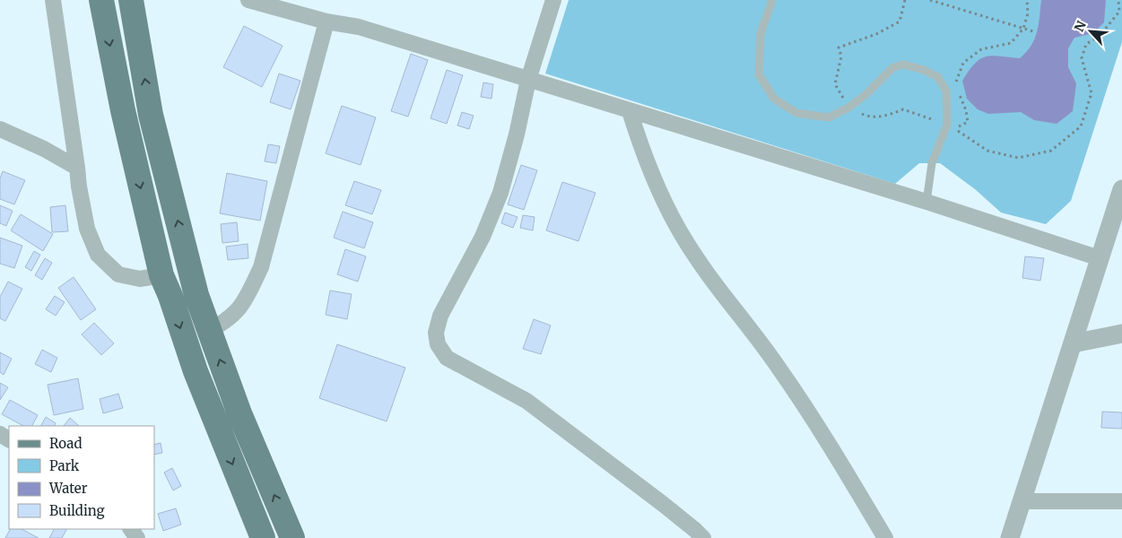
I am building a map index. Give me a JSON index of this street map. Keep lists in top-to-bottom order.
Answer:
{
  "legend": [
    "Road",
    "Park",
    "Water",
    "Building"
  ],
  "north": "top left"
}
